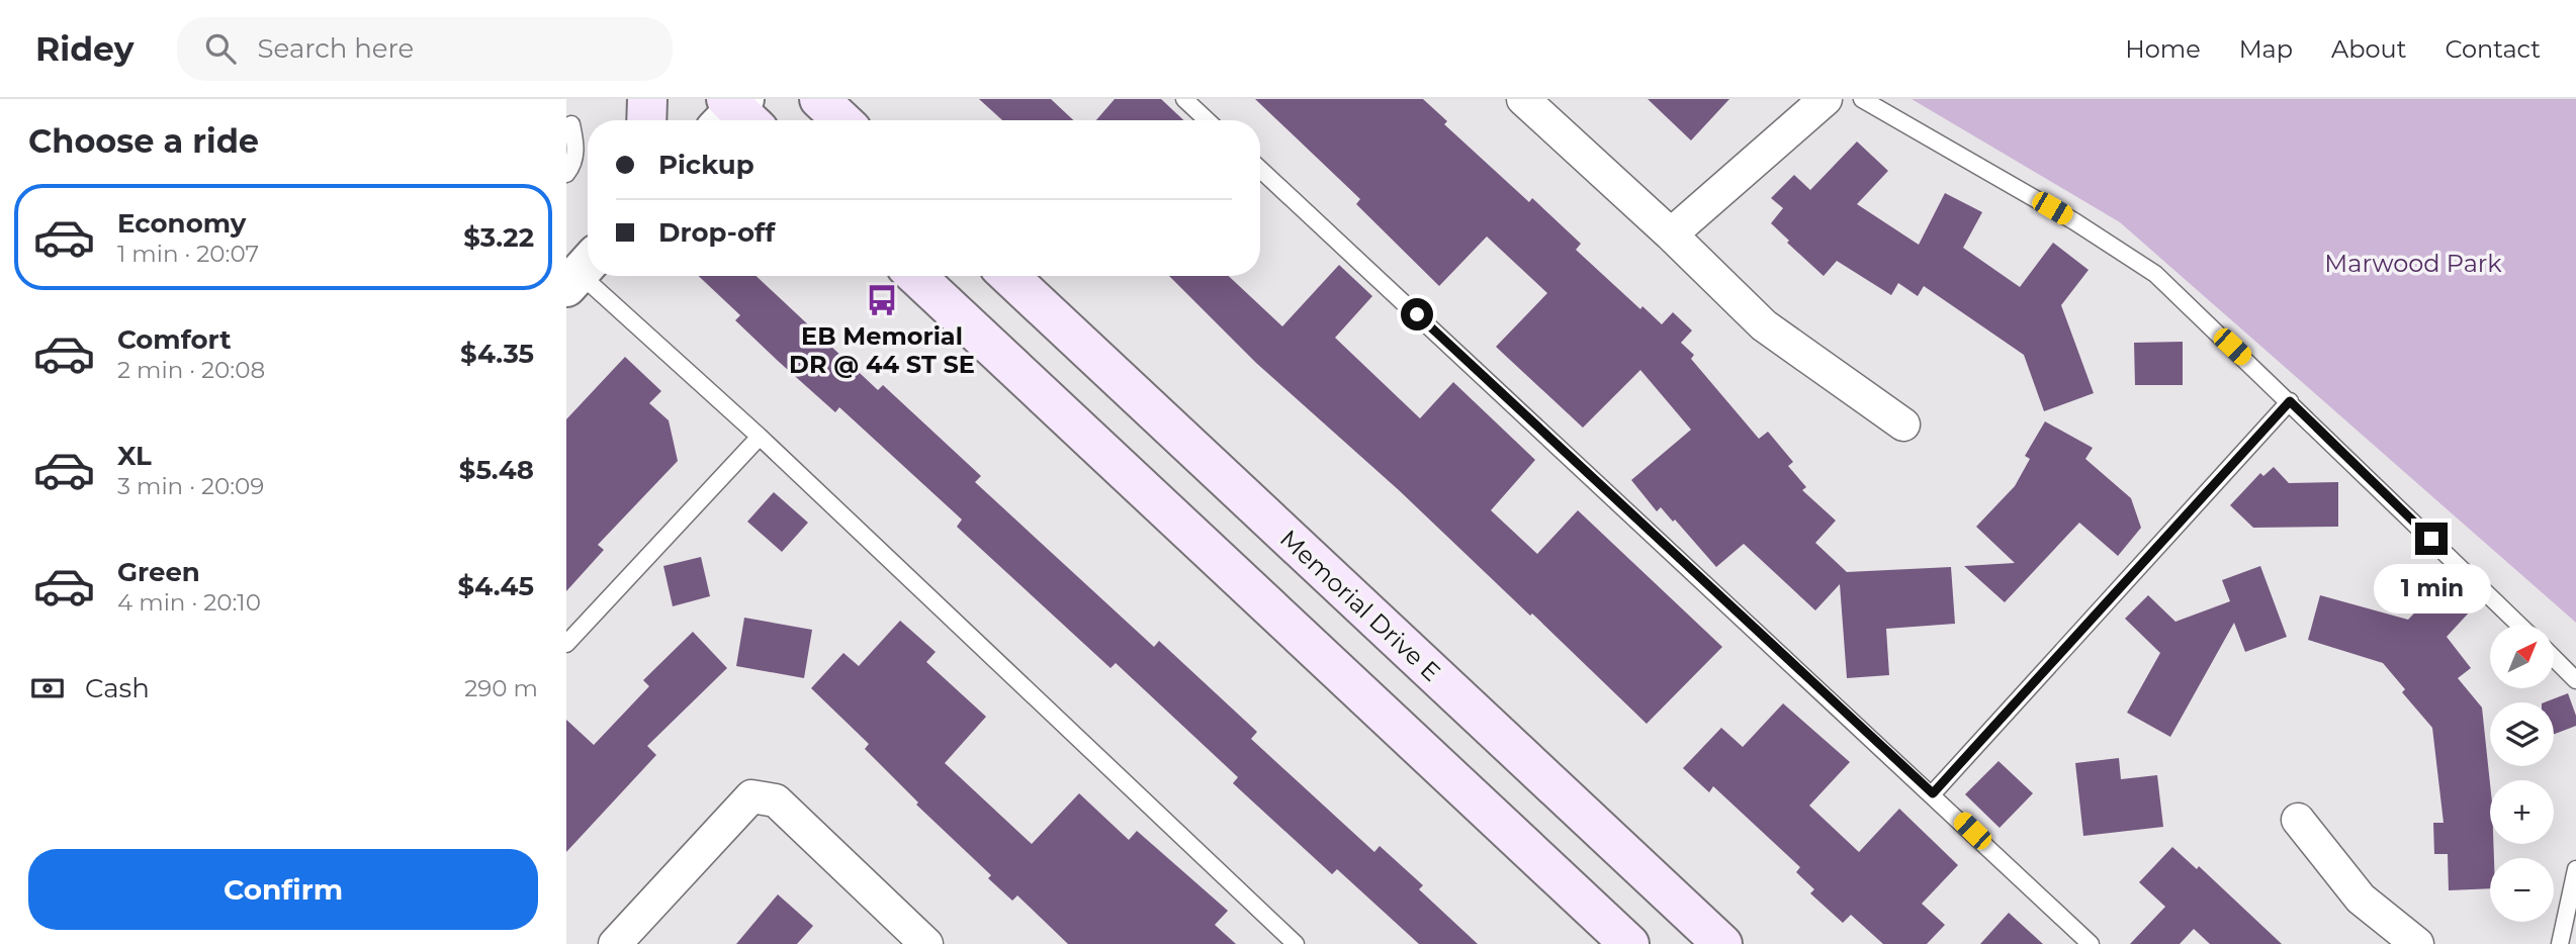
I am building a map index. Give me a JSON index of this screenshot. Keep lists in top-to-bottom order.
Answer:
{
  "streets": {
    "main road": ["Memorial Drive E"]
  },
  "parks": ["Marwood Park"],
  "places": {
    "bus stop": ["EB Memorial DR @ 44 ST SE"]
  },
  "north": "top right",
  "page": {
    "header": "Ridey",
    "search": "Search here",
    "nav": [
      "Home",
      "Map",
      "About",
      "Contact"
    ],
    "heading": "Choose a ride",
    "banner": ["Pickup", "Drop-off"],
    "list": [
      {
        "name": "Economy",
        "note": "1 min · 20:07",
        "value": "$3.22"
      },
      {
        "name": "Comfort",
        "note": "2 min · 20:08",
        "value": "$4.35"
      },
      {
        "name": "XL",
        "note": "3 min · 20:09",
        "value": "$5.48"
      },
      {
        "name": "Green",
        "note": "4 min · 20:10",
        "value": "$4.45"
      }
    ],
    "bubble": "1 min",
    "map_buttons": ["+", "−"],
    "pay": ["Cash", "290 m"],
    "buttons": "Confirm"
  }
}
